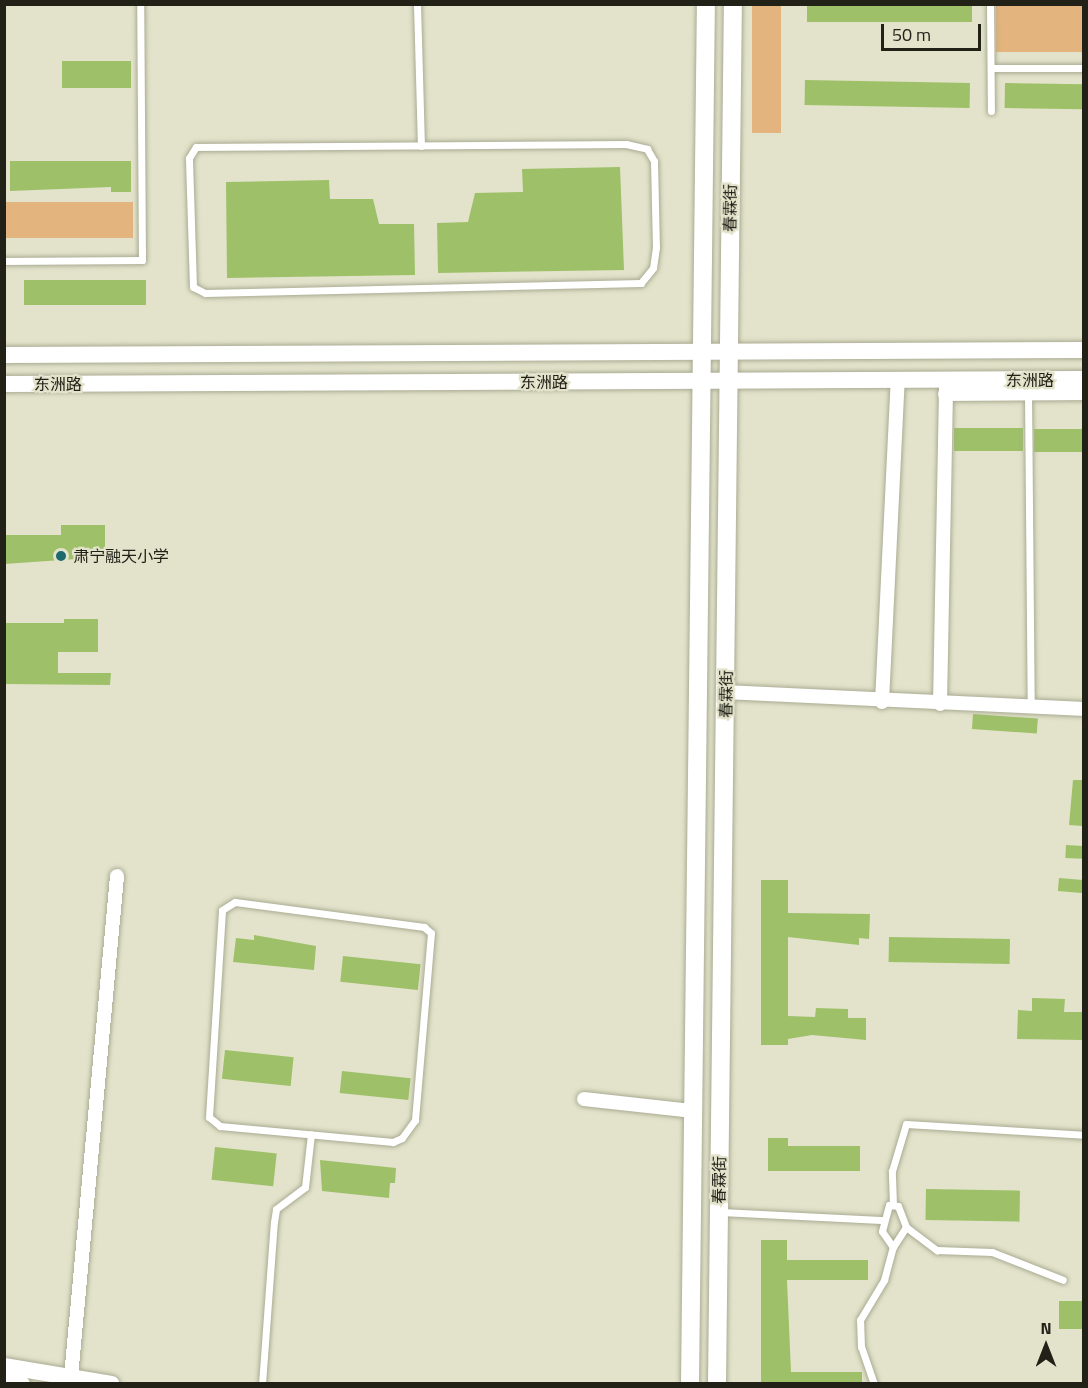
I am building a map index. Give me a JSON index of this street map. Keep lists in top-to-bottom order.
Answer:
{
  "streets": {
    "main road": ["春霖街"],
    "street": ["东洲路"]
  },
  "crossings": [
    ["春霖街", "东洲路"]
  ],
  "places": ["肃宁融天小学"],
  "scale_bar": "50 m",
  "north": "top"
}
